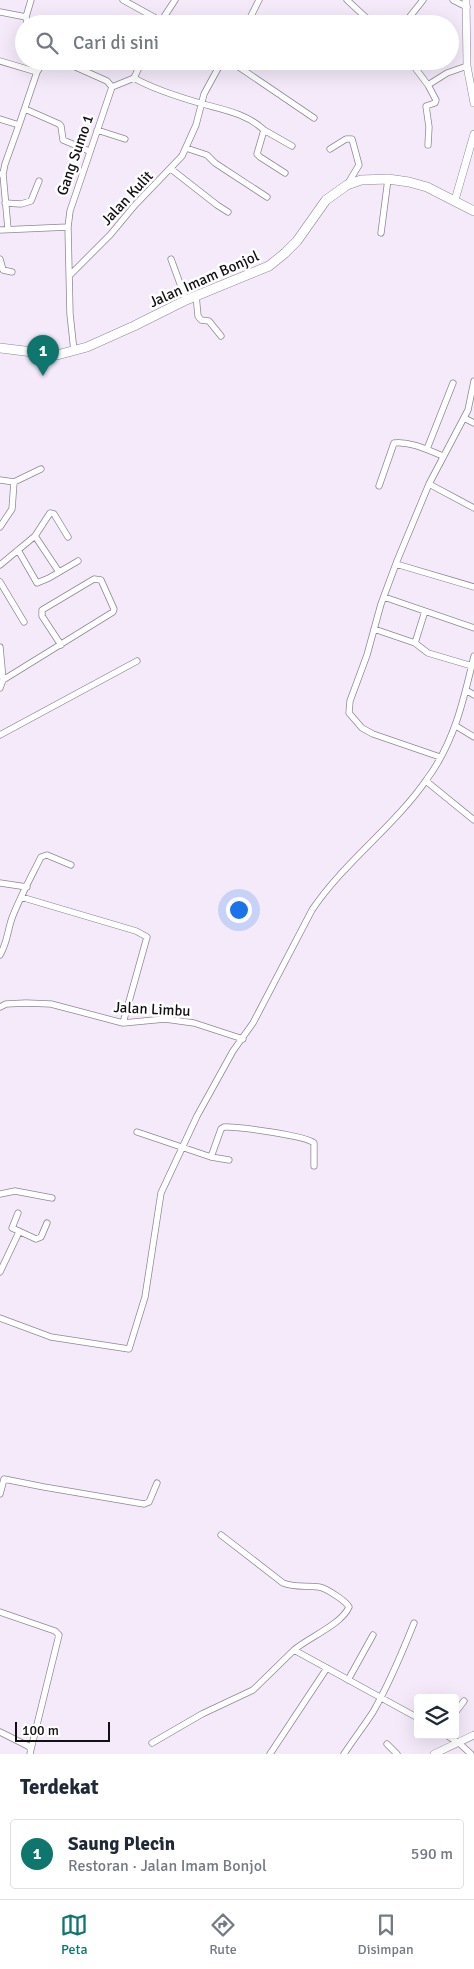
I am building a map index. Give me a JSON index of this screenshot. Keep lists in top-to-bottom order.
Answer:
{
  "streets": {
    "highway": ["Jalan Imam Bonjol"],
    "street": ["Gang Sumo 1", "Jalan Kulit", "Jalan Limbu"]
  },
  "crossings": [
    ["Gang Sumo 1", "Jalan Kulit"]
  ],
  "scale_bar": "100 m",
  "page": {
    "search": "Cari di sini",
    "pins": "1",
    "scale": "100 m",
    "heading": "Terdekat",
    "list": [
      {
        "mark": "1",
        "name": "Saung Plecin",
        "note": "Restoran · Jalan Imam Bonjol",
        "value": "590 m"
      }
    ],
    "nav": ["Peta", "Rute", "Disimpan"]
  }
}
